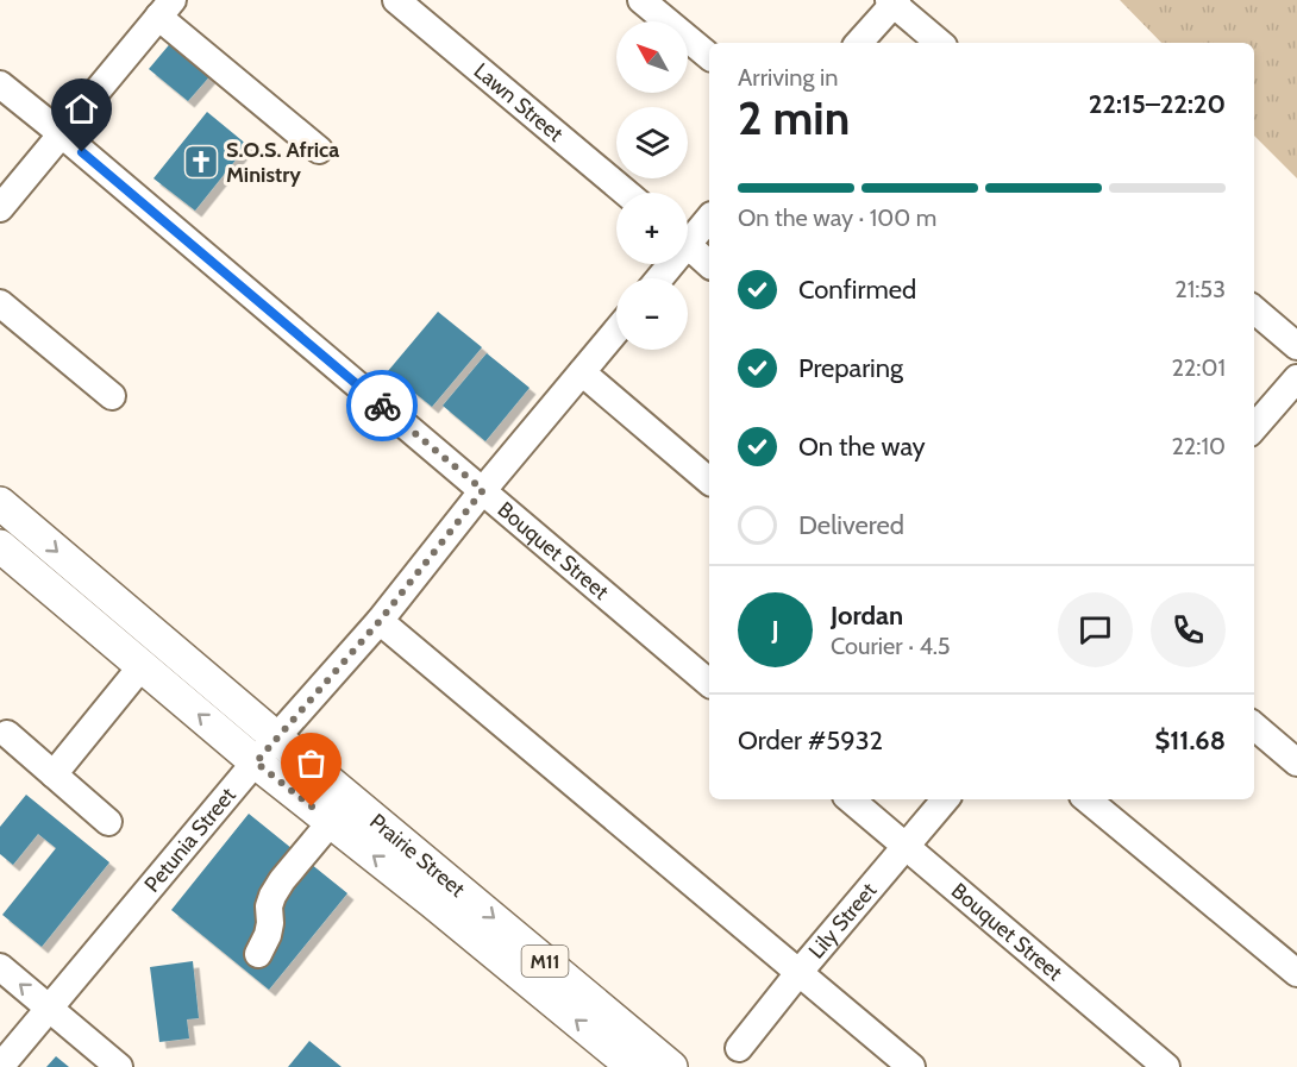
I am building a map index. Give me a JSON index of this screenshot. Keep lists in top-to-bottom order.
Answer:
{
  "streets": {
    "main road": ["Prairie Street", "M11"],
    "street": [
      "Lawn Street",
      "Bouquet Street",
      "Petunia Street",
      "Lily Street"
    ]
  },
  "crossings": [
    ["Bouquet Street", "Petunia Street"],
    ["Bouquet Street", "Lily Street"],
    ["Petunia Street", "Prairie Street"]
  ],
  "places": {
    "church": ["S.O.S. Africa Ministry"]
  },
  "north": "top left",
  "page": {
    "map_buttons": ["+", "−"],
    "heading": ["2 min", "Arriving in", "22:15–22:20"],
    "panel": [
      "Jordan",
      "Courier · 4.5",
      "Order #5932",
      "$11.68"
    ],
    "bar": "On the way · 100 m",
    "list": [
      ["Confirmed", "21:53"],
      ["Preparing", "22:01"],
      ["On the way", "22:10"],
      "Delivered"
    ],
    "round": "J"
  }
}
